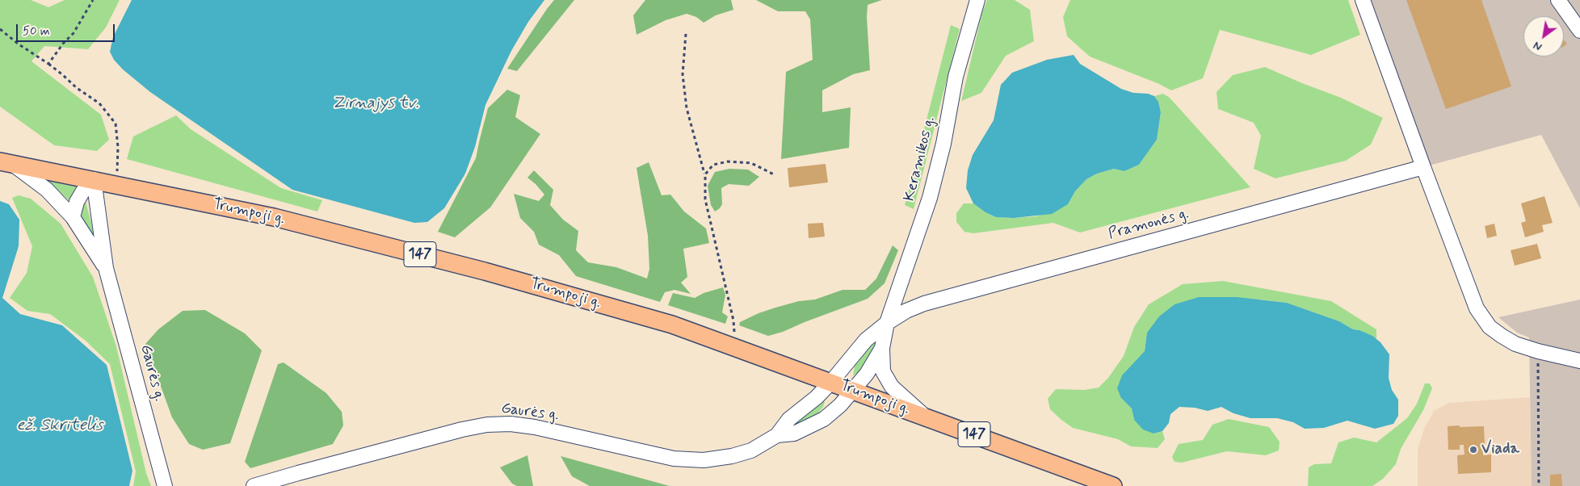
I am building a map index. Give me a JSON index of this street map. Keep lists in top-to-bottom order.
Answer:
{
  "streets": {
    "main road": ["Trumpoji g.", "147"],
    "street": ["Keramikos g.", "Pramonės g.", "Gaurės g."]
  },
  "crossings": [
    ["Keramikos g.", "Pramonės g."],
    ["Trumpoji g.", "Pramonės g."],
    ["Trumpoji g.", "Gaurės g."],
    ["Pramonės g.", "Gaurės g."]
  ],
  "water": ["Zirnajys tv.", "ež. Skritelis"],
  "places": ["Viada"],
  "scale_bar": "50 m",
  "north": "bottom left"
}
